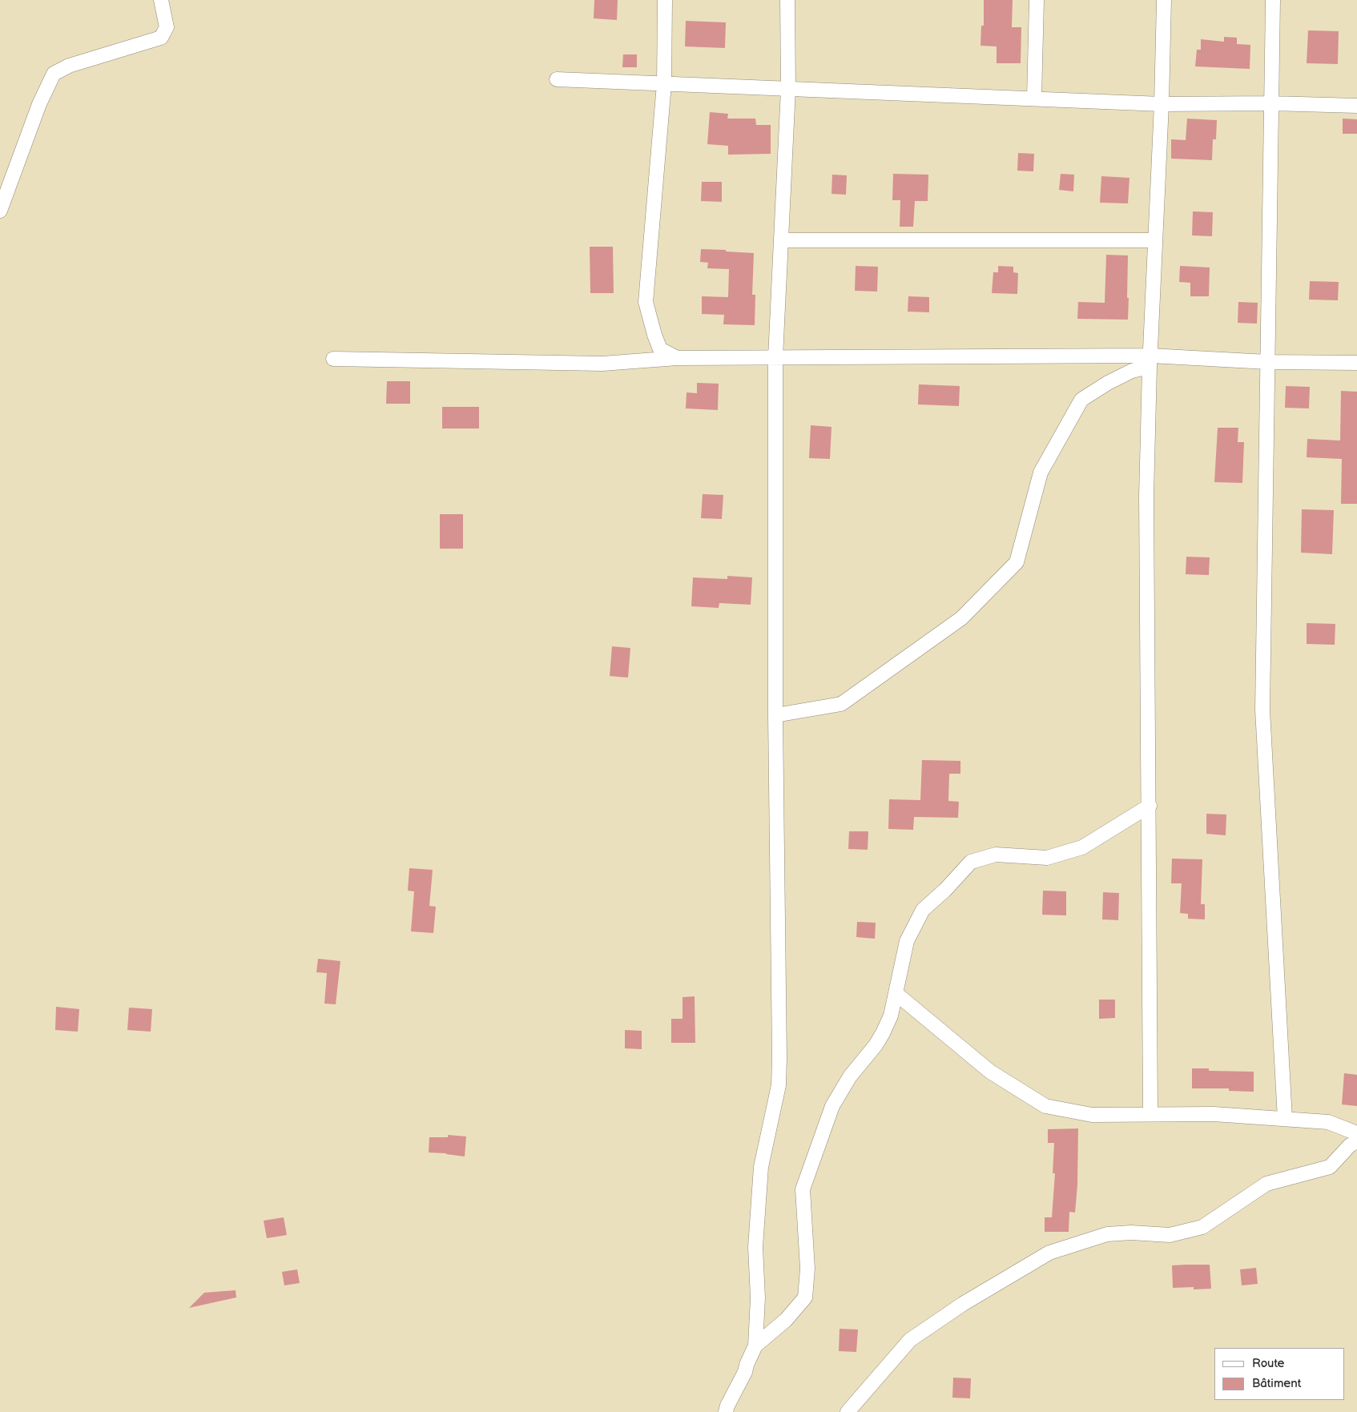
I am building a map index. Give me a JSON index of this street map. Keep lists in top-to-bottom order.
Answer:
{
  "legend": ["Route", "Bâtiment"]
}
